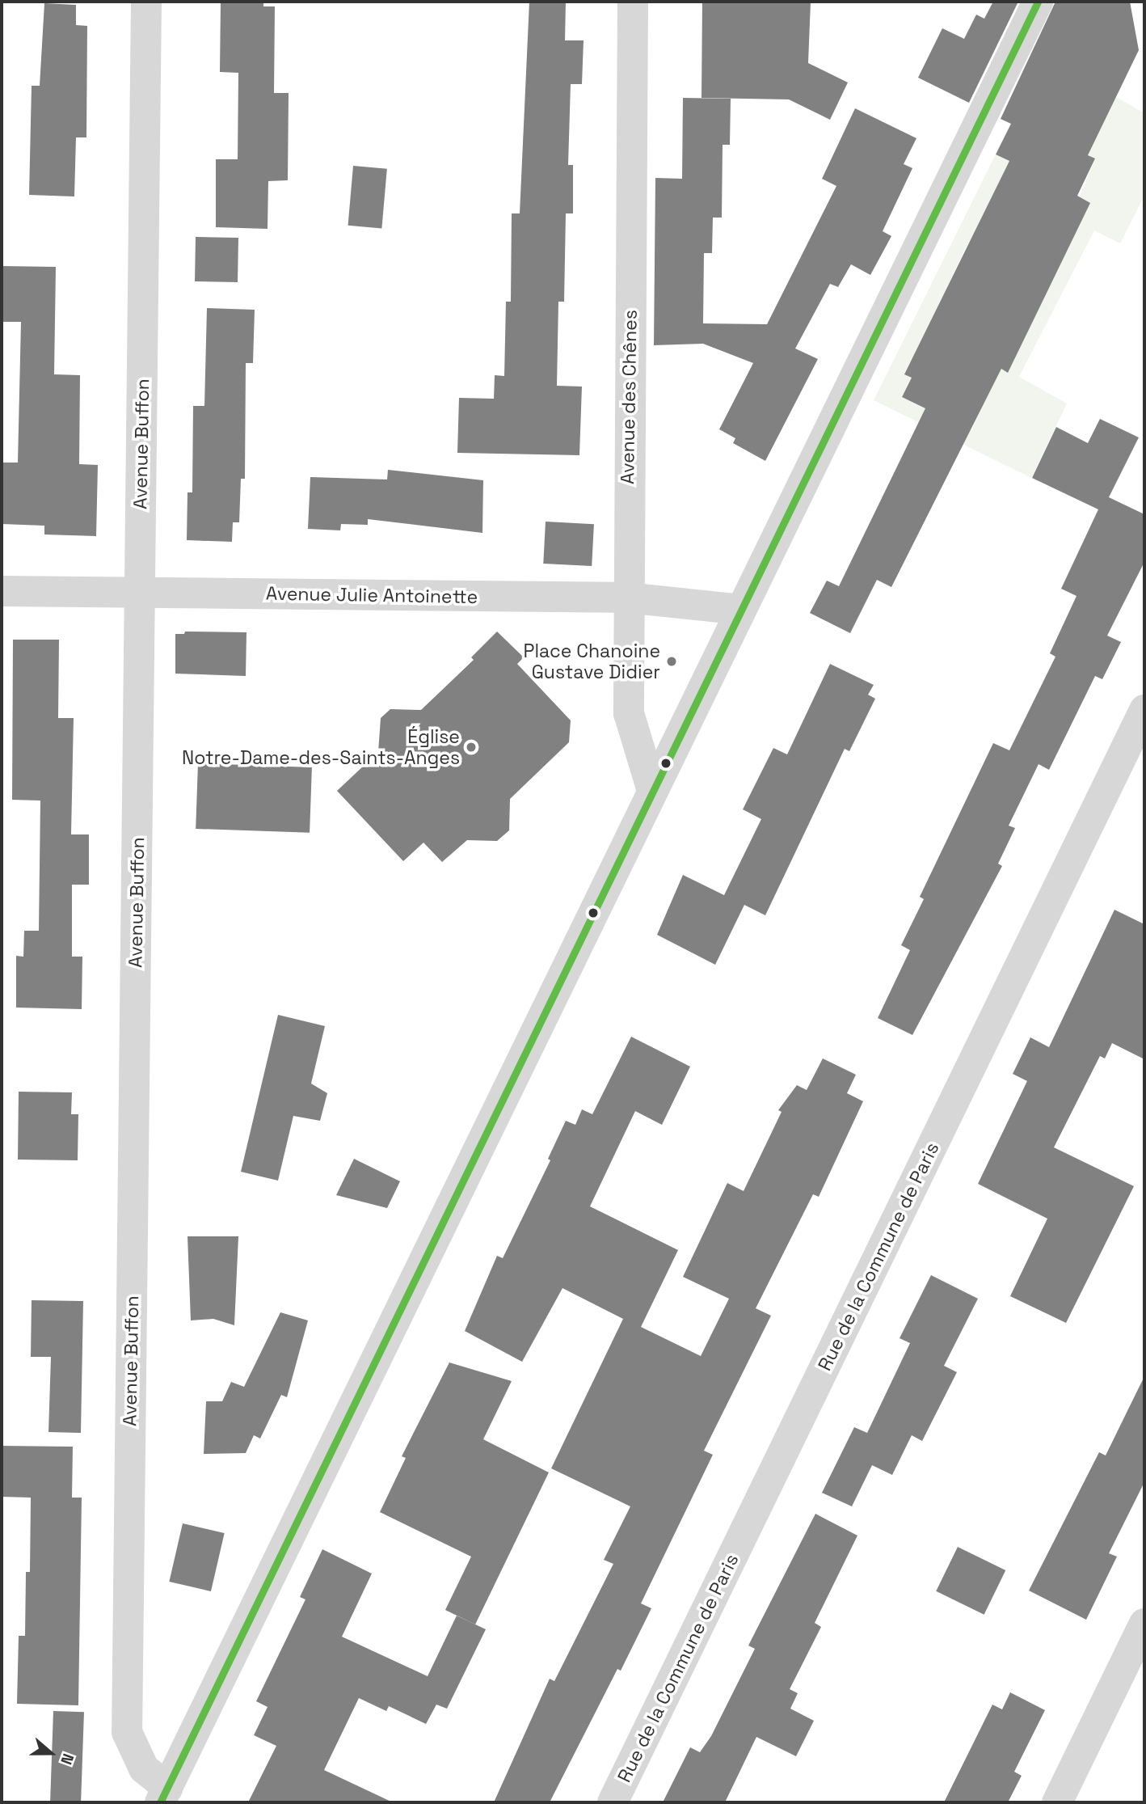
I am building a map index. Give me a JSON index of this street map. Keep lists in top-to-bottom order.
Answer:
{
  "streets": {
    "street": [
      "Avenue des Chênes",
      "Avenue Buffon",
      "Avenue Julie Antoinette",
      "Rue de la Commune de Paris"
    ]
  },
  "crossings": [
    ["Avenue des Chênes", "Avenue Julie Antoinette"],
    ["Avenue Buffon", "Avenue Julie Antoinette"]
  ],
  "places": ["Place Chanoine Gustave Didier", "Église Notre-Dame-des-Saints-Anges"],
  "north": "right"
}
